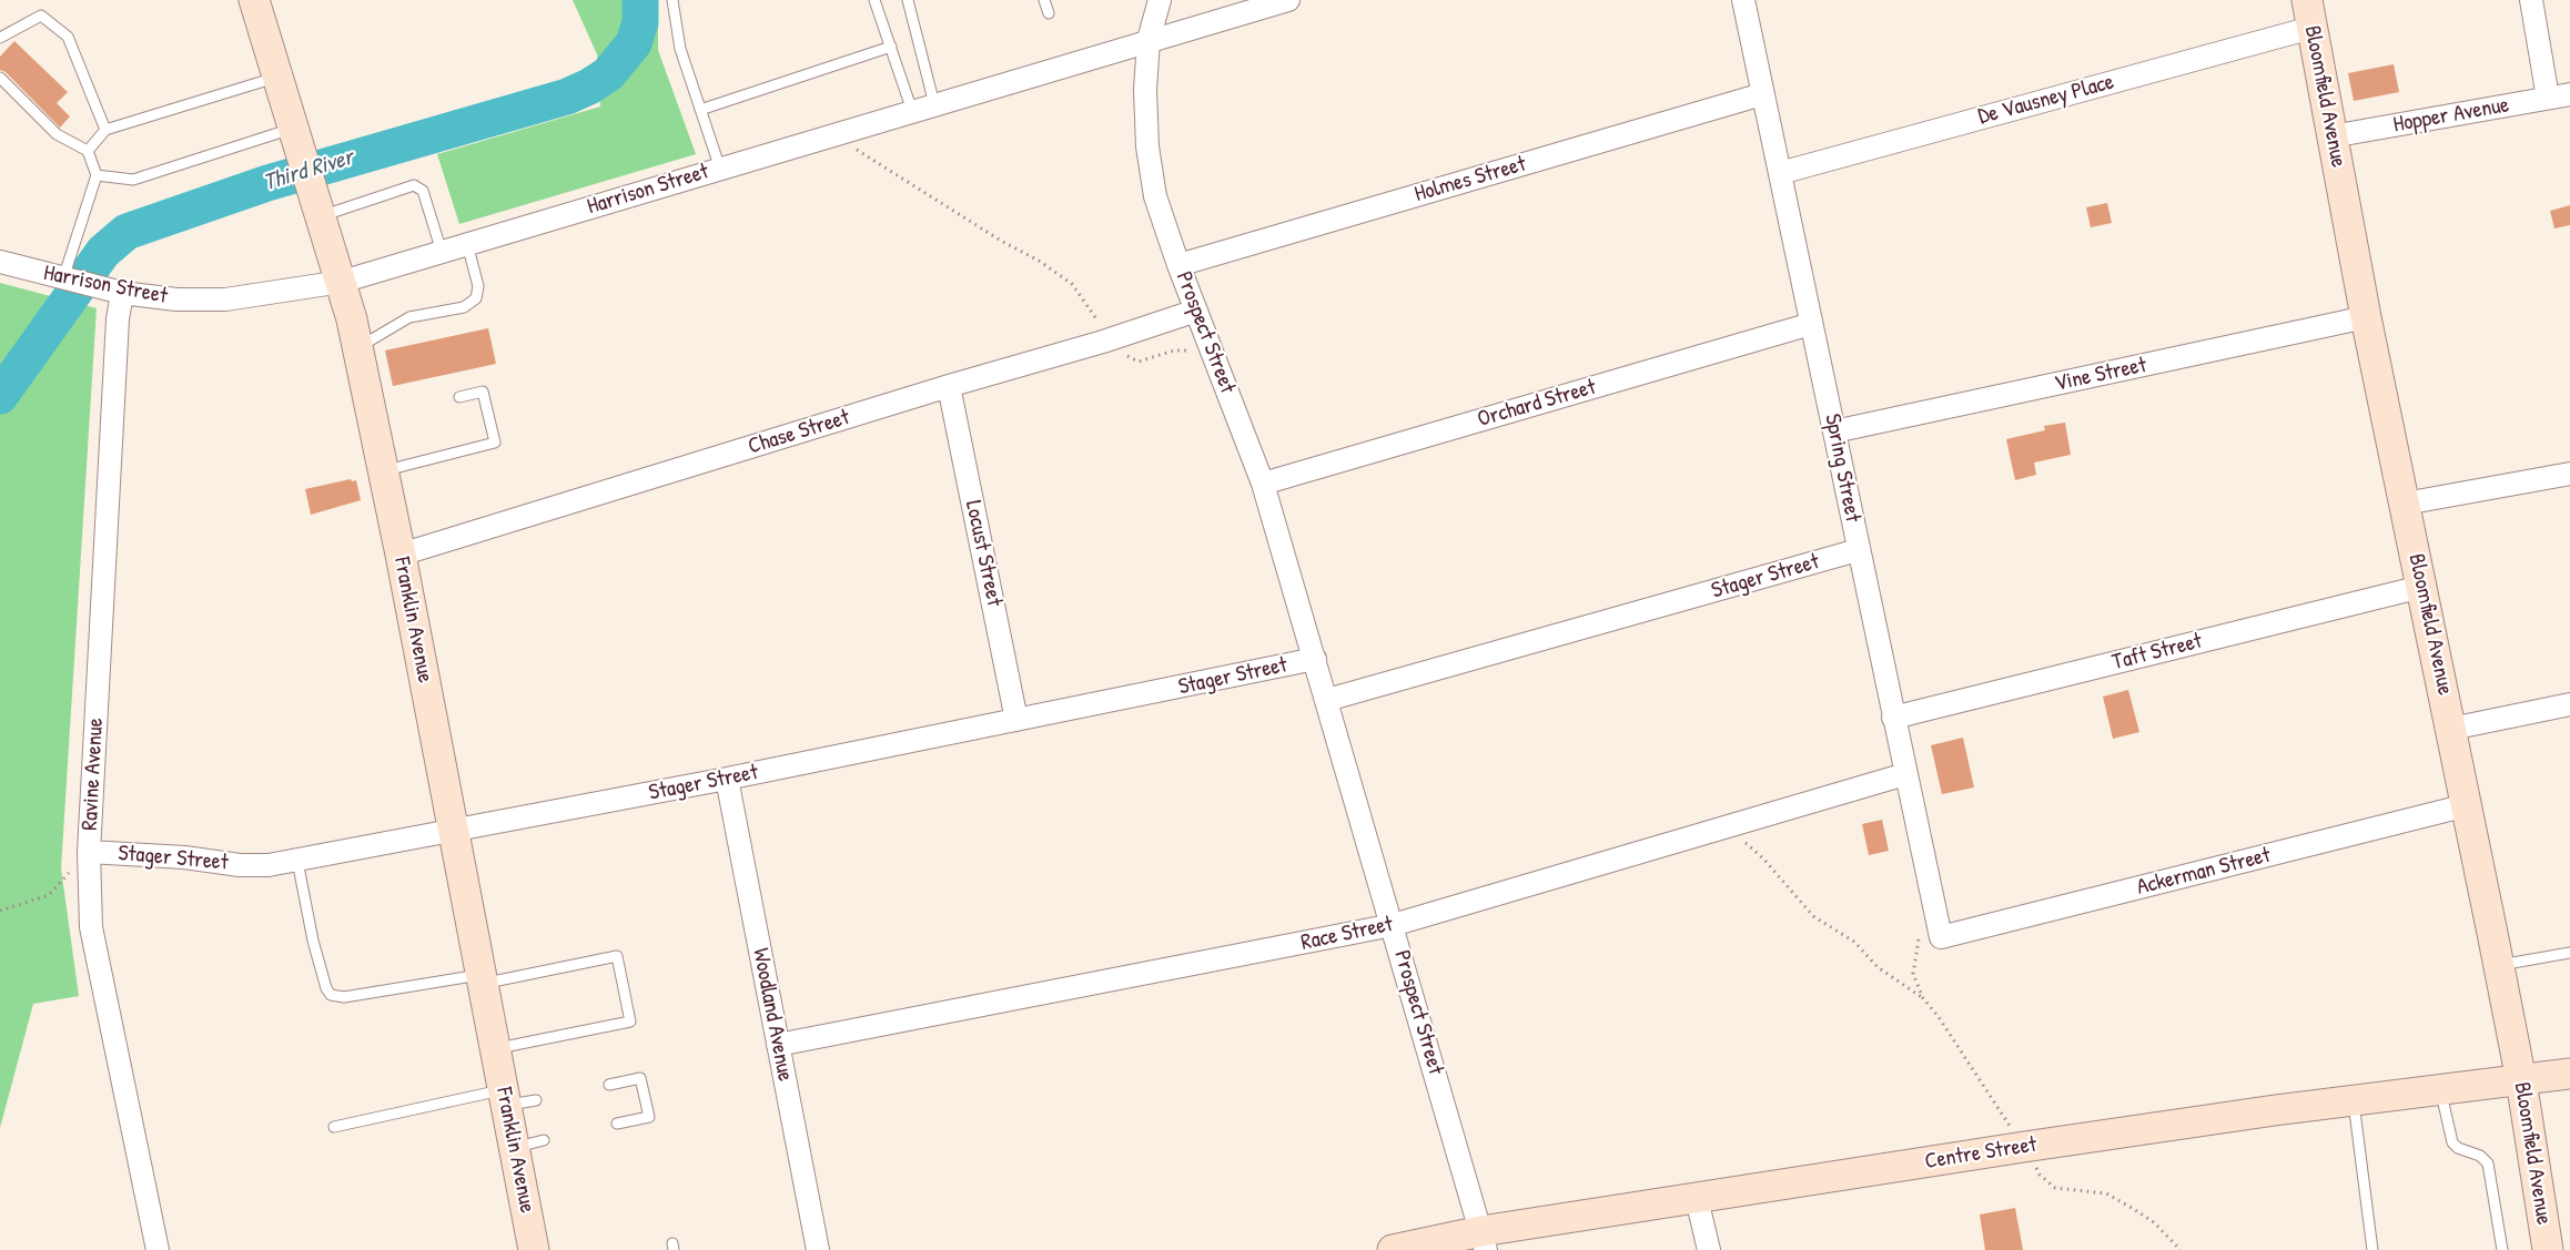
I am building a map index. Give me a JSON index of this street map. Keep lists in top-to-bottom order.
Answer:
{
  "streets": {
    "street": [
      "Bloomfield Avenue",
      "De Vausney Place",
      "Hopper Avenue",
      "Holmes Street",
      "Harrison Street",
      "Prospect Street",
      "Vine Street",
      "Orchard Street",
      "Chase Street",
      "Spring Street",
      "Locust Street",
      "Stager Street",
      "Franklin Avenue",
      "Taft Street",
      "Ravine Avenue",
      "Ackerman Street",
      "Race Street",
      "Woodland Avenue",
      "Centre Street"
    ]
  },
  "crossings": [
    ["Bloomfield Avenue", "De Vausney Place"],
    ["Bloomfield Avenue", "Hopper Avenue"],
    ["Bloomfield Avenue", "Vine Street"],
    ["Bloomfield Avenue", "Taft Street"],
    ["Bloomfield Avenue", "Ackerman Street"],
    ["Bloomfield Avenue", "Centre Street"],
    ["De Vausney Place", "Spring Street"],
    ["Holmes Street", "Prospect Street"],
    ["Holmes Street", "Spring Street"],
    ["Harrison Street", "Prospect Street"],
    ["Harrison Street", "Franklin Avenue"],
    ["Harrison Street", "Ravine Avenue"],
    ["Prospect Street", "Orchard Street"],
    ["Prospect Street", "Chase Street"],
    ["Prospect Street", "Stager Street"],
    ["Prospect Street", "Race Street"],
    ["Prospect Street", "Centre Street"],
    ["Vine Street", "Spring Street"],
    ["Orchard Street", "Spring Street"],
    ["Chase Street", "Locust Street"],
    ["Chase Street", "Franklin Avenue"],
    ["Spring Street", "Stager Street"],
    ["Spring Street", "Taft Street"],
    ["Spring Street", "Ackerman Street"],
    ["Spring Street", "Race Street"],
    ["Locust Street", "Stager Street"],
    ["Stager Street", "Franklin Avenue"],
    ["Stager Street", "Ravine Avenue"],
    ["Stager Street", "Woodland Avenue"],
    ["Race Street", "Woodland Avenue"]
  ],
  "water": ["Third River"]
}
